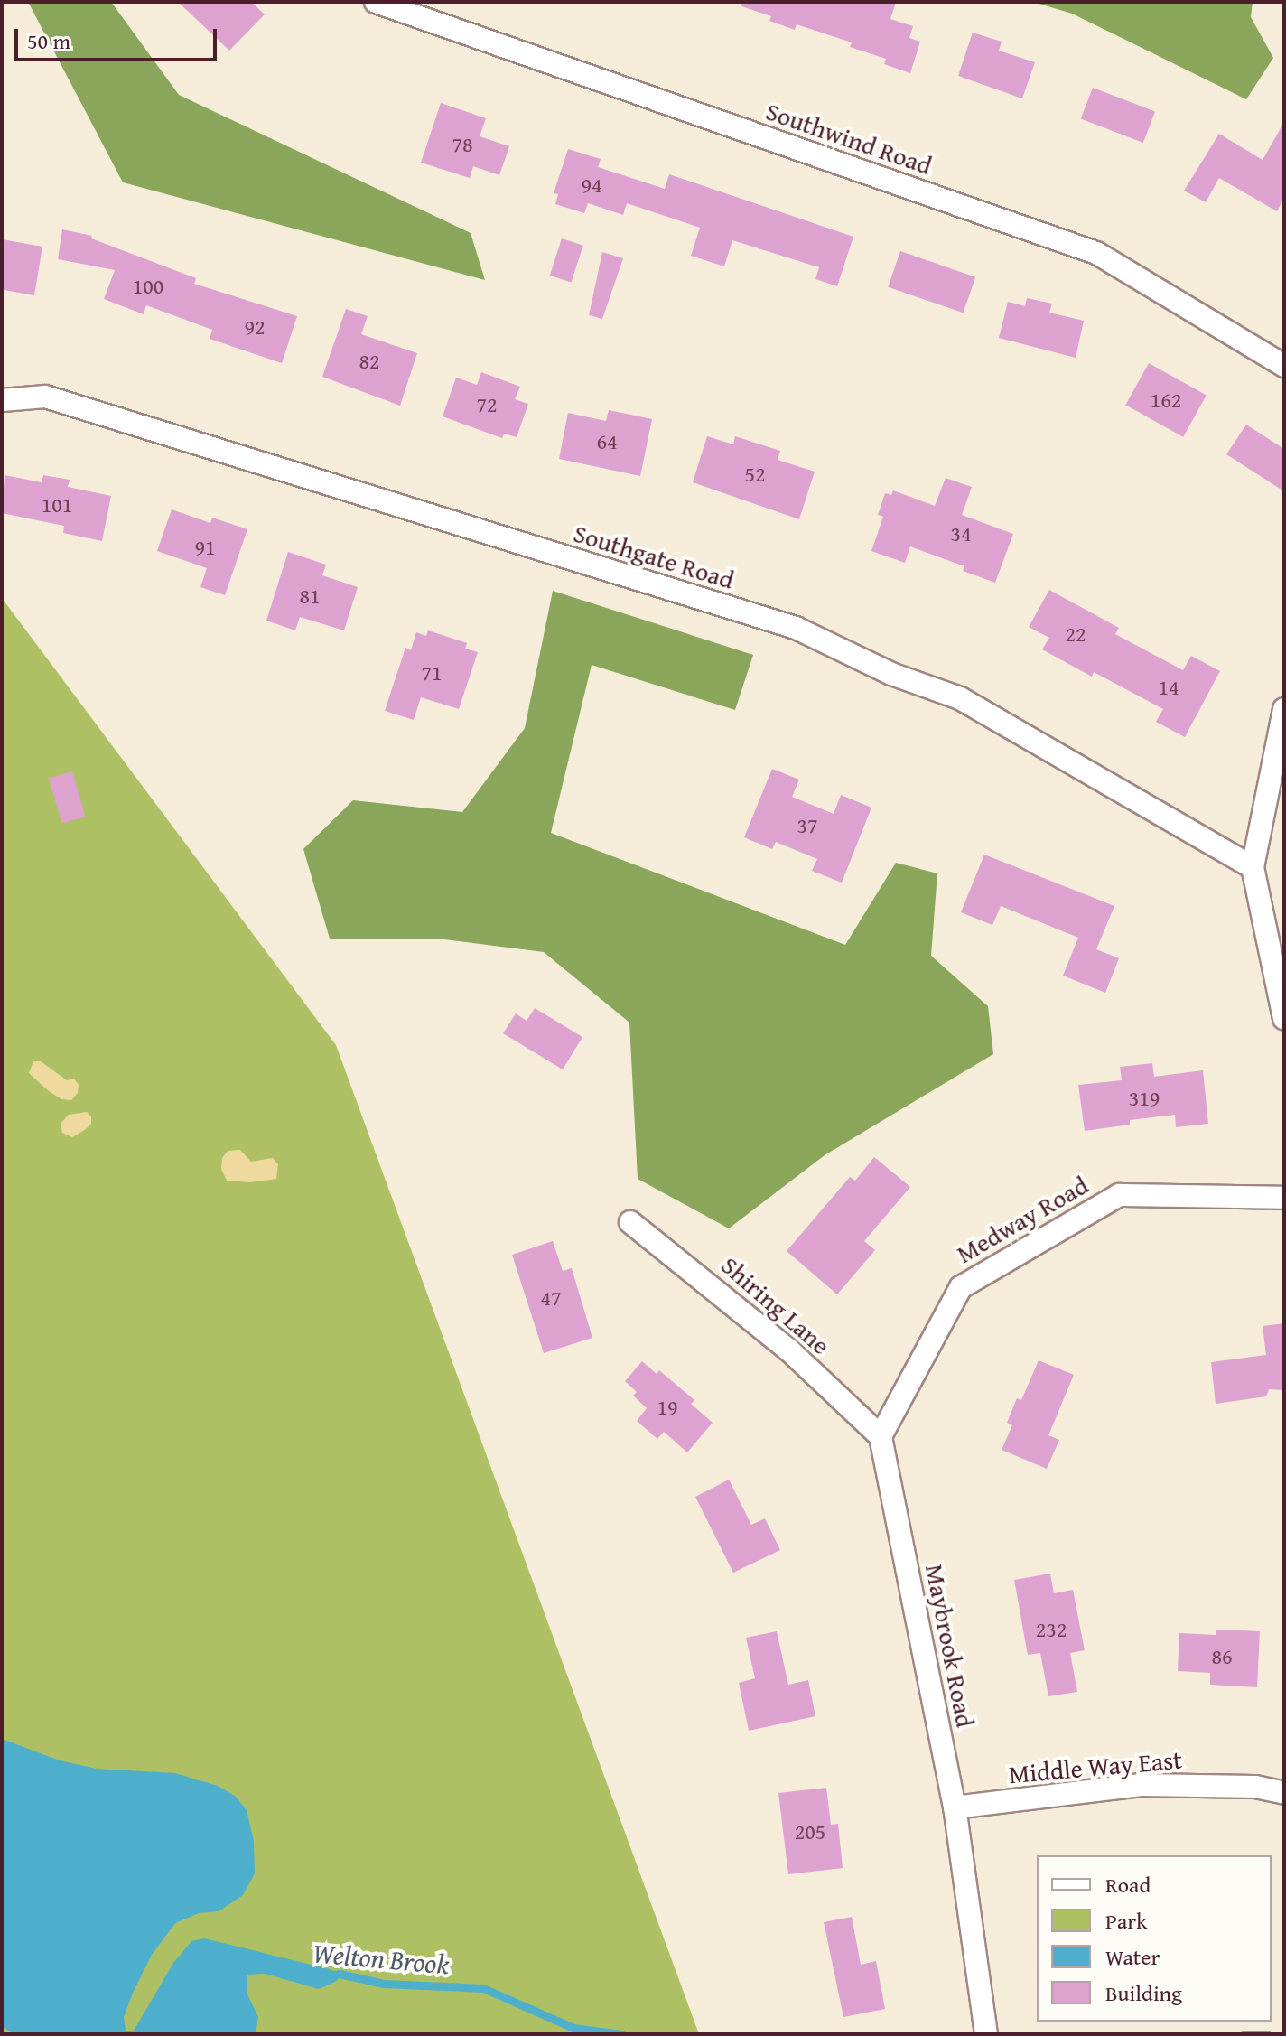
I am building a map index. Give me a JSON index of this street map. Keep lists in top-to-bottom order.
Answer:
{
  "streets": {
    "street": [
      "Southwind Road",
      "Southgate Road",
      "Medway Road",
      "Shiring Lane",
      "Maybrook Road",
      "Middle Way East"
    ]
  },
  "crossings": [
    ["Medway Road", "Shiring Lane"],
    ["Medway Road", "Maybrook Road"],
    ["Shiring Lane", "Maybrook Road"],
    ["Maybrook Road", "Middle Way East"]
  ],
  "water": ["Welton Brook"],
  "house_numbers": [
    "78",
    "94",
    "100",
    "92",
    "82",
    "162",
    "72",
    "64",
    "52",
    "101",
    "34",
    "91",
    "81",
    "22",
    "71",
    "14",
    "37",
    "319",
    "47",
    "19",
    "232",
    "86",
    "205"
  ],
  "legend": [
    "Road",
    "Park",
    "Water",
    "Building"
  ],
  "scale_bar": "50 m"
}
